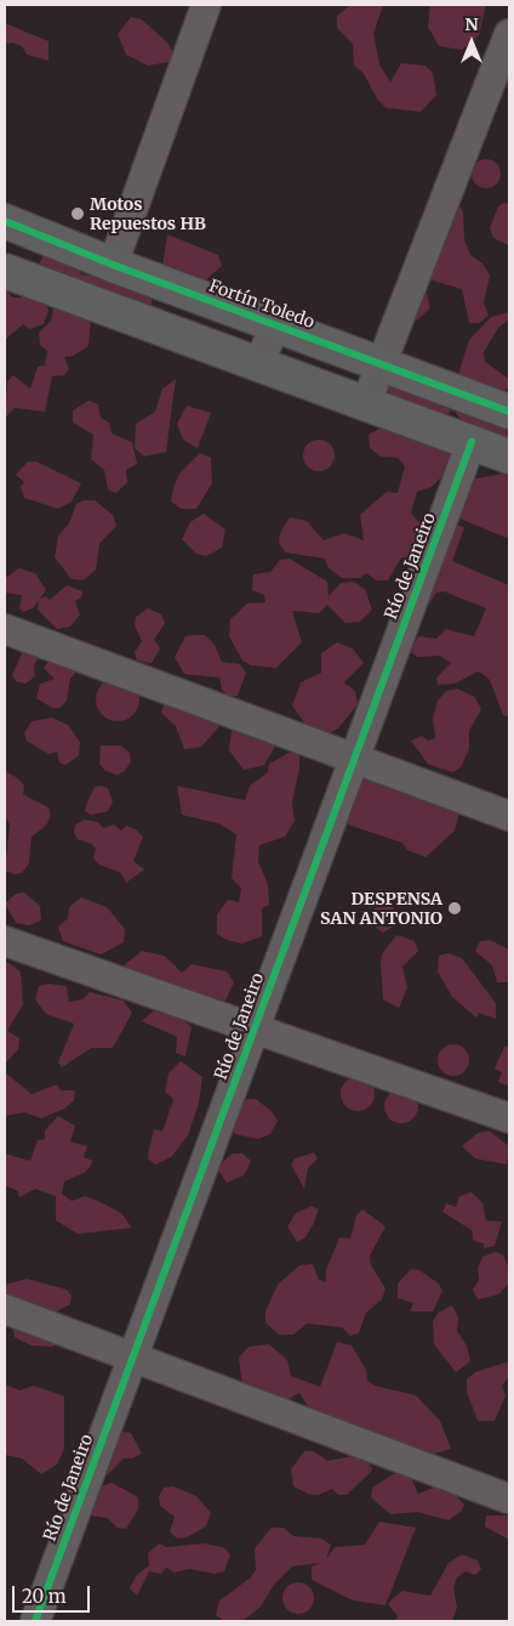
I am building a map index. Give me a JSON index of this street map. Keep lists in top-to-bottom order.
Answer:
{
  "streets": {
    "street": ["Fortín Toledo", "Río de Janeiro"]
  },
  "places": ["Motos Repuestos HB", "DESPENSA SAN ANTONIO"],
  "scale_bar": "20 m",
  "north": "top"
}
